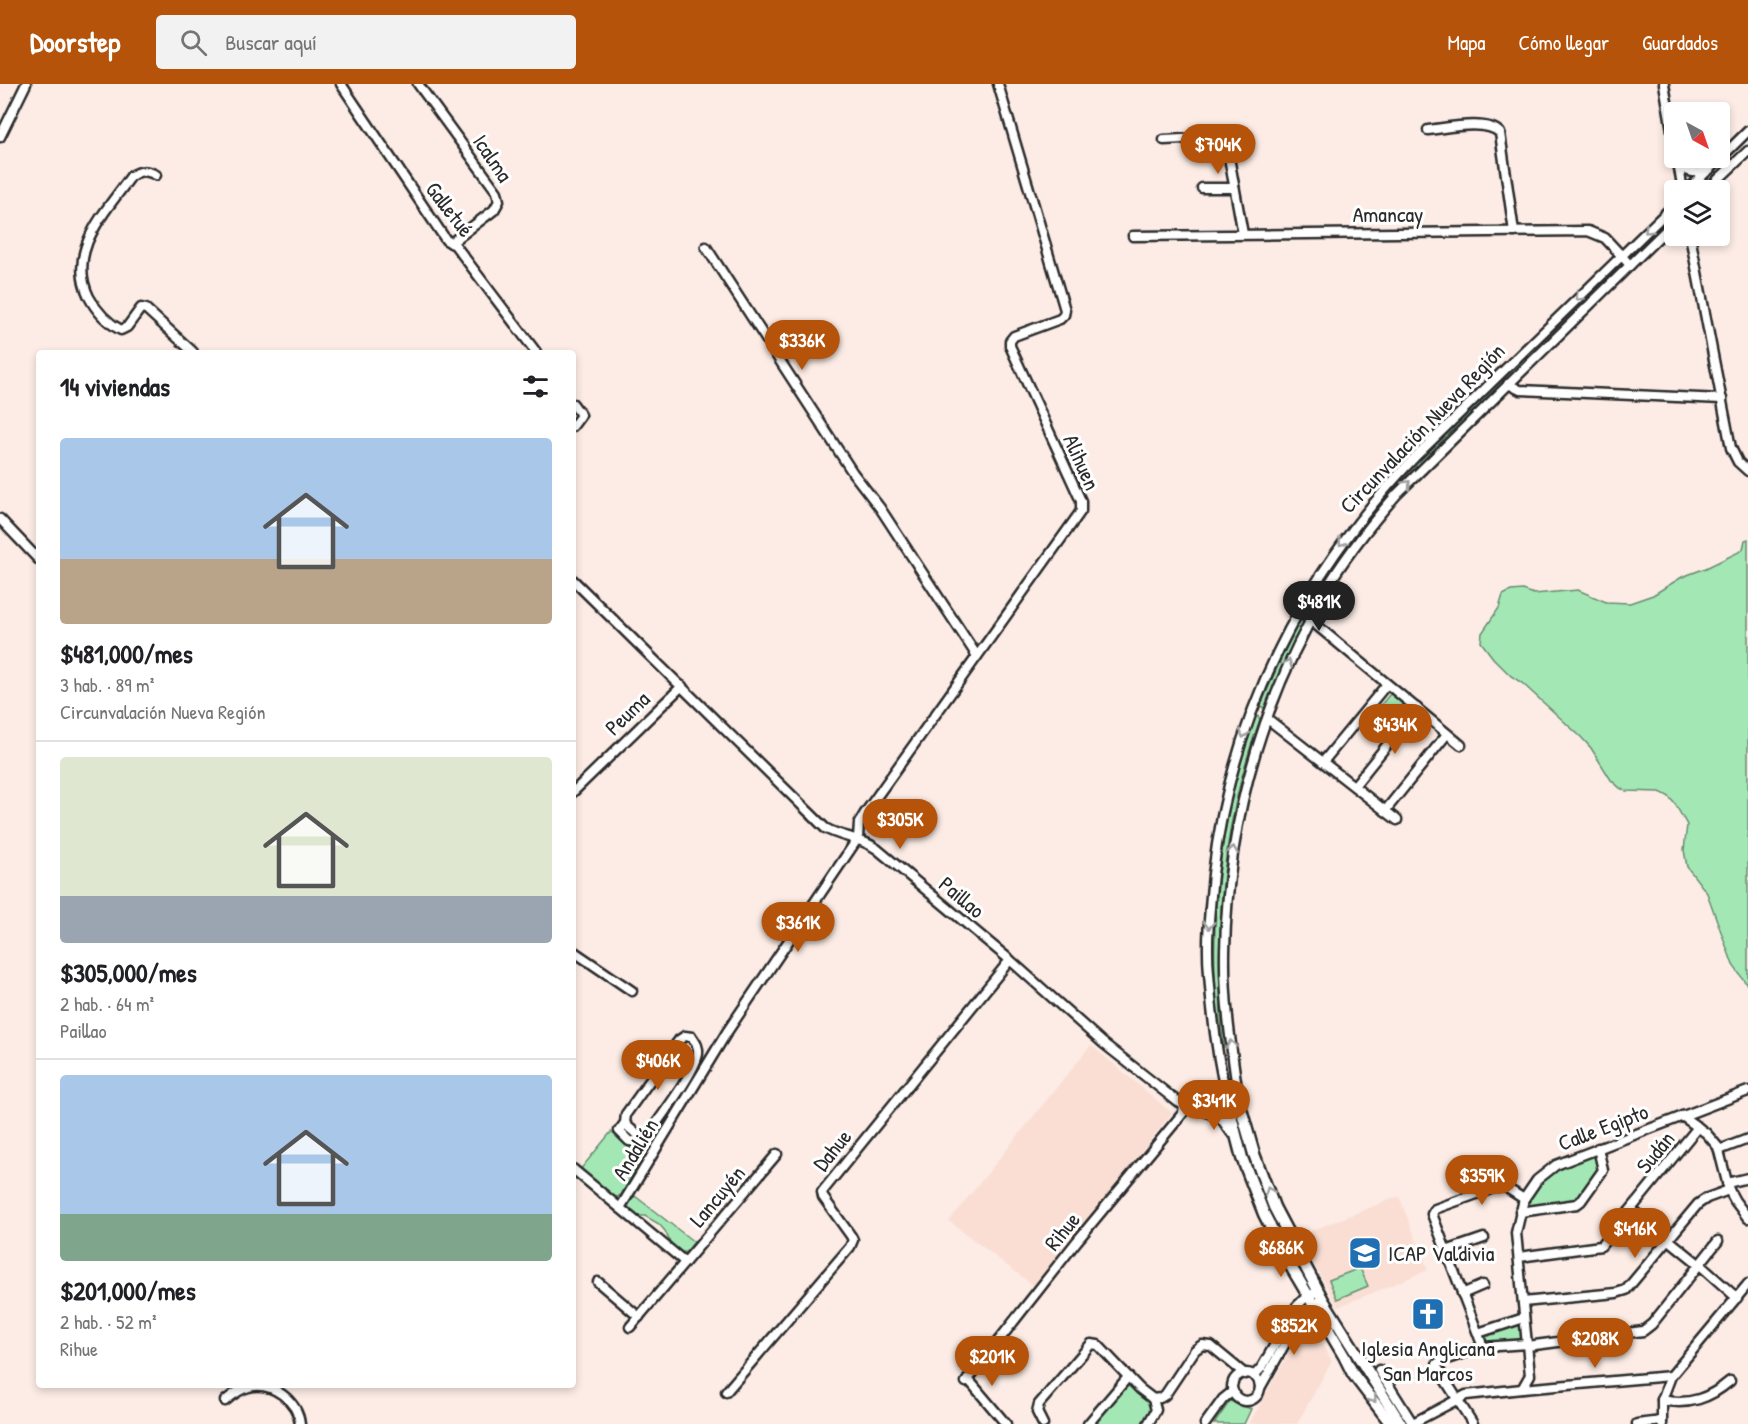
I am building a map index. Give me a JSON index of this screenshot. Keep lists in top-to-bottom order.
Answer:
{
  "streets": {
    "street": [
      "Icalma",
      "Galletué",
      "Amancay",
      "Circunvalación Nueva Región",
      "Alihuen",
      "Peuma",
      "Paillao",
      "Calle Egipto",
      "Andalién",
      "Dahue",
      "Sudán",
      "Lancuyén",
      "Rihue"
    ]
  },
  "crossings": [
    ["Icalma", "Galletué"],
    ["Amancay", "Circunvalación Nueva Región"],
    ["Circunvalación Nueva Región", "Paillao"],
    ["Alihuen", "Paillao"],
    ["Alihuen", "Andalién"],
    ["Peuma", "Paillao"],
    ["Paillao", "Andalién"],
    ["Paillao", "Dahue"],
    ["Paillao", "Rihue"],
    ["Calle Egipto", "Sudán"]
  ],
  "places": {
    "school or university": ["ICAP Valdivia"],
    "church": ["Iglesia Anglicana San Marcos"]
  },
  "north": "bottom right",
  "page": {
    "header": "Doorstep",
    "search": "Buscar aquí",
    "nav": ["Mapa", "Cómo llegar", "Guardados"],
    "price": [
      "$704K",
      "$336K",
      "$481K",
      "$434K",
      "$305K",
      "$361K",
      "$406K",
      "$341K",
      "$359K",
      "$416K",
      "$686K",
      "$852K",
      "$208K",
      "$201K"
    ],
    "heading": "14 viviendas",
    "list": [
      {
        "name": "$481,000/mes",
        "note": "3 hab. · 89 m² · Circunvalación Nueva Región"
      },
      {
        "name": "$305,000/mes",
        "note": "2 hab. · 64 m² · Paillao"
      },
      {
        "name": "$201,000/mes",
        "note": "2 hab. · 52 m² · Rihue"
      }
    ]
  }
}
